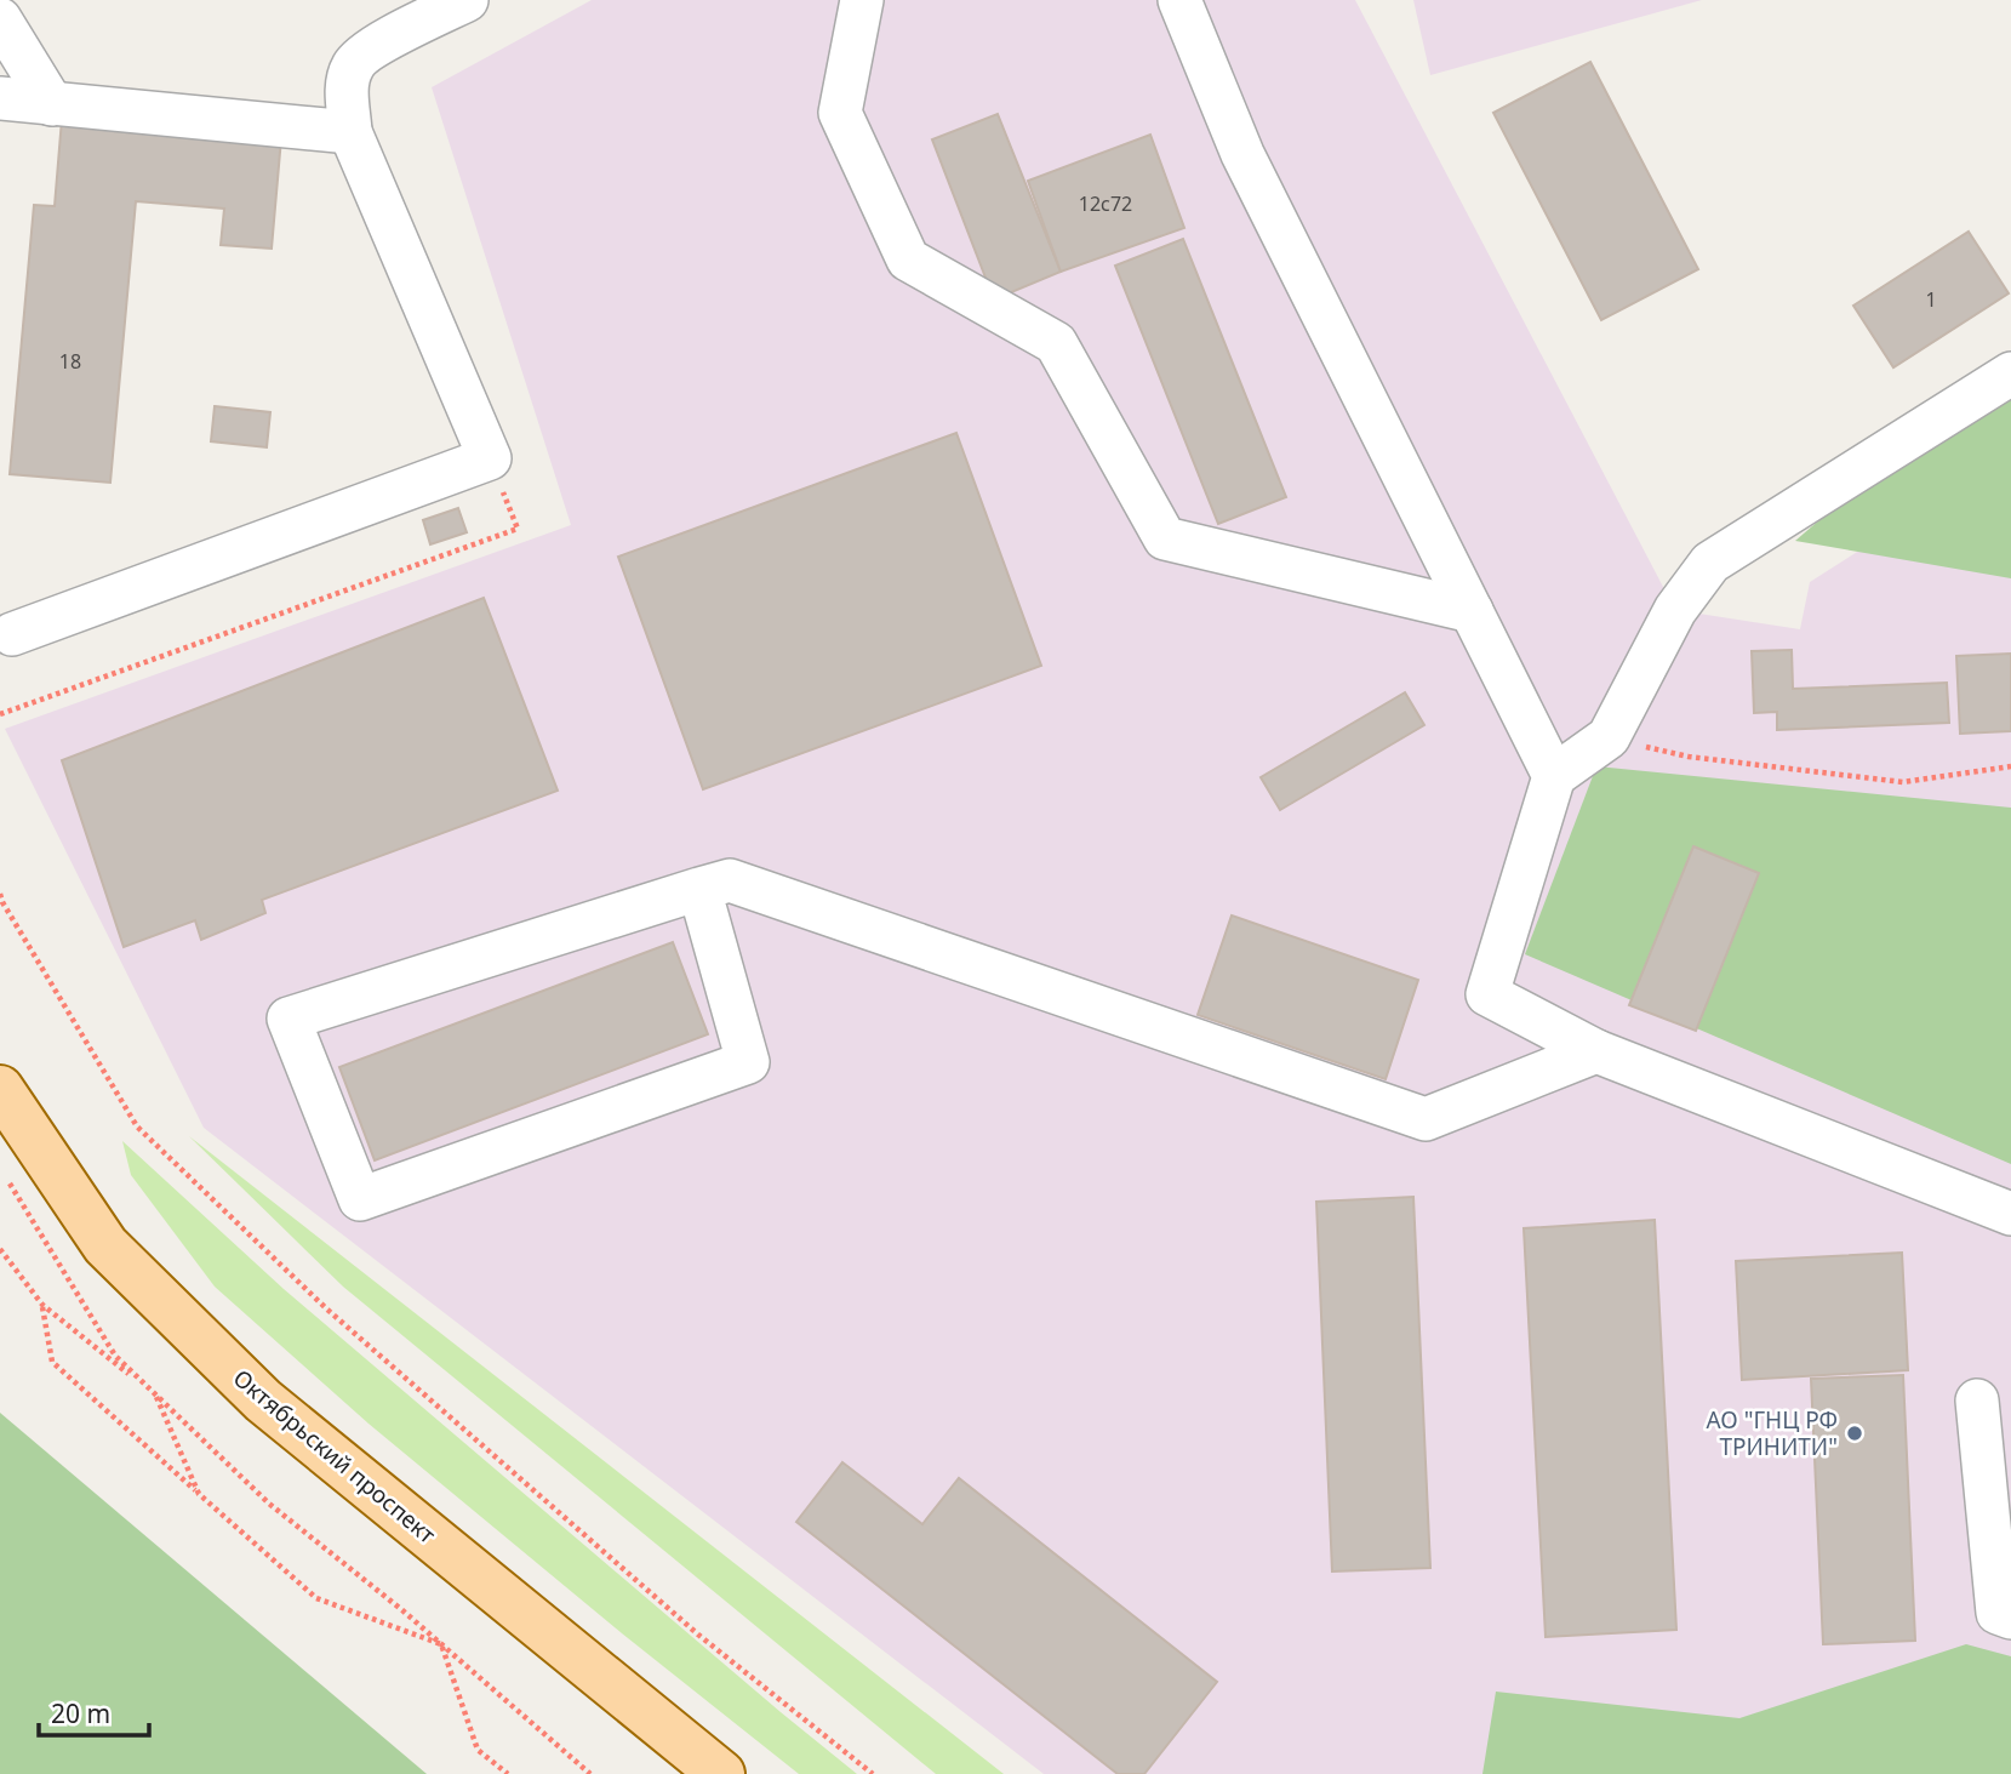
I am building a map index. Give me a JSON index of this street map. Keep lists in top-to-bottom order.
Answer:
{
  "streets": {
    "main road": ["Октябрьский проспект"]
  },
  "places": ["АО \"ГНЦ РФ ТРИНИТИ\""],
  "house_numbers": ["12с72", "1", "18"],
  "scale_bar": "20 m"
}
